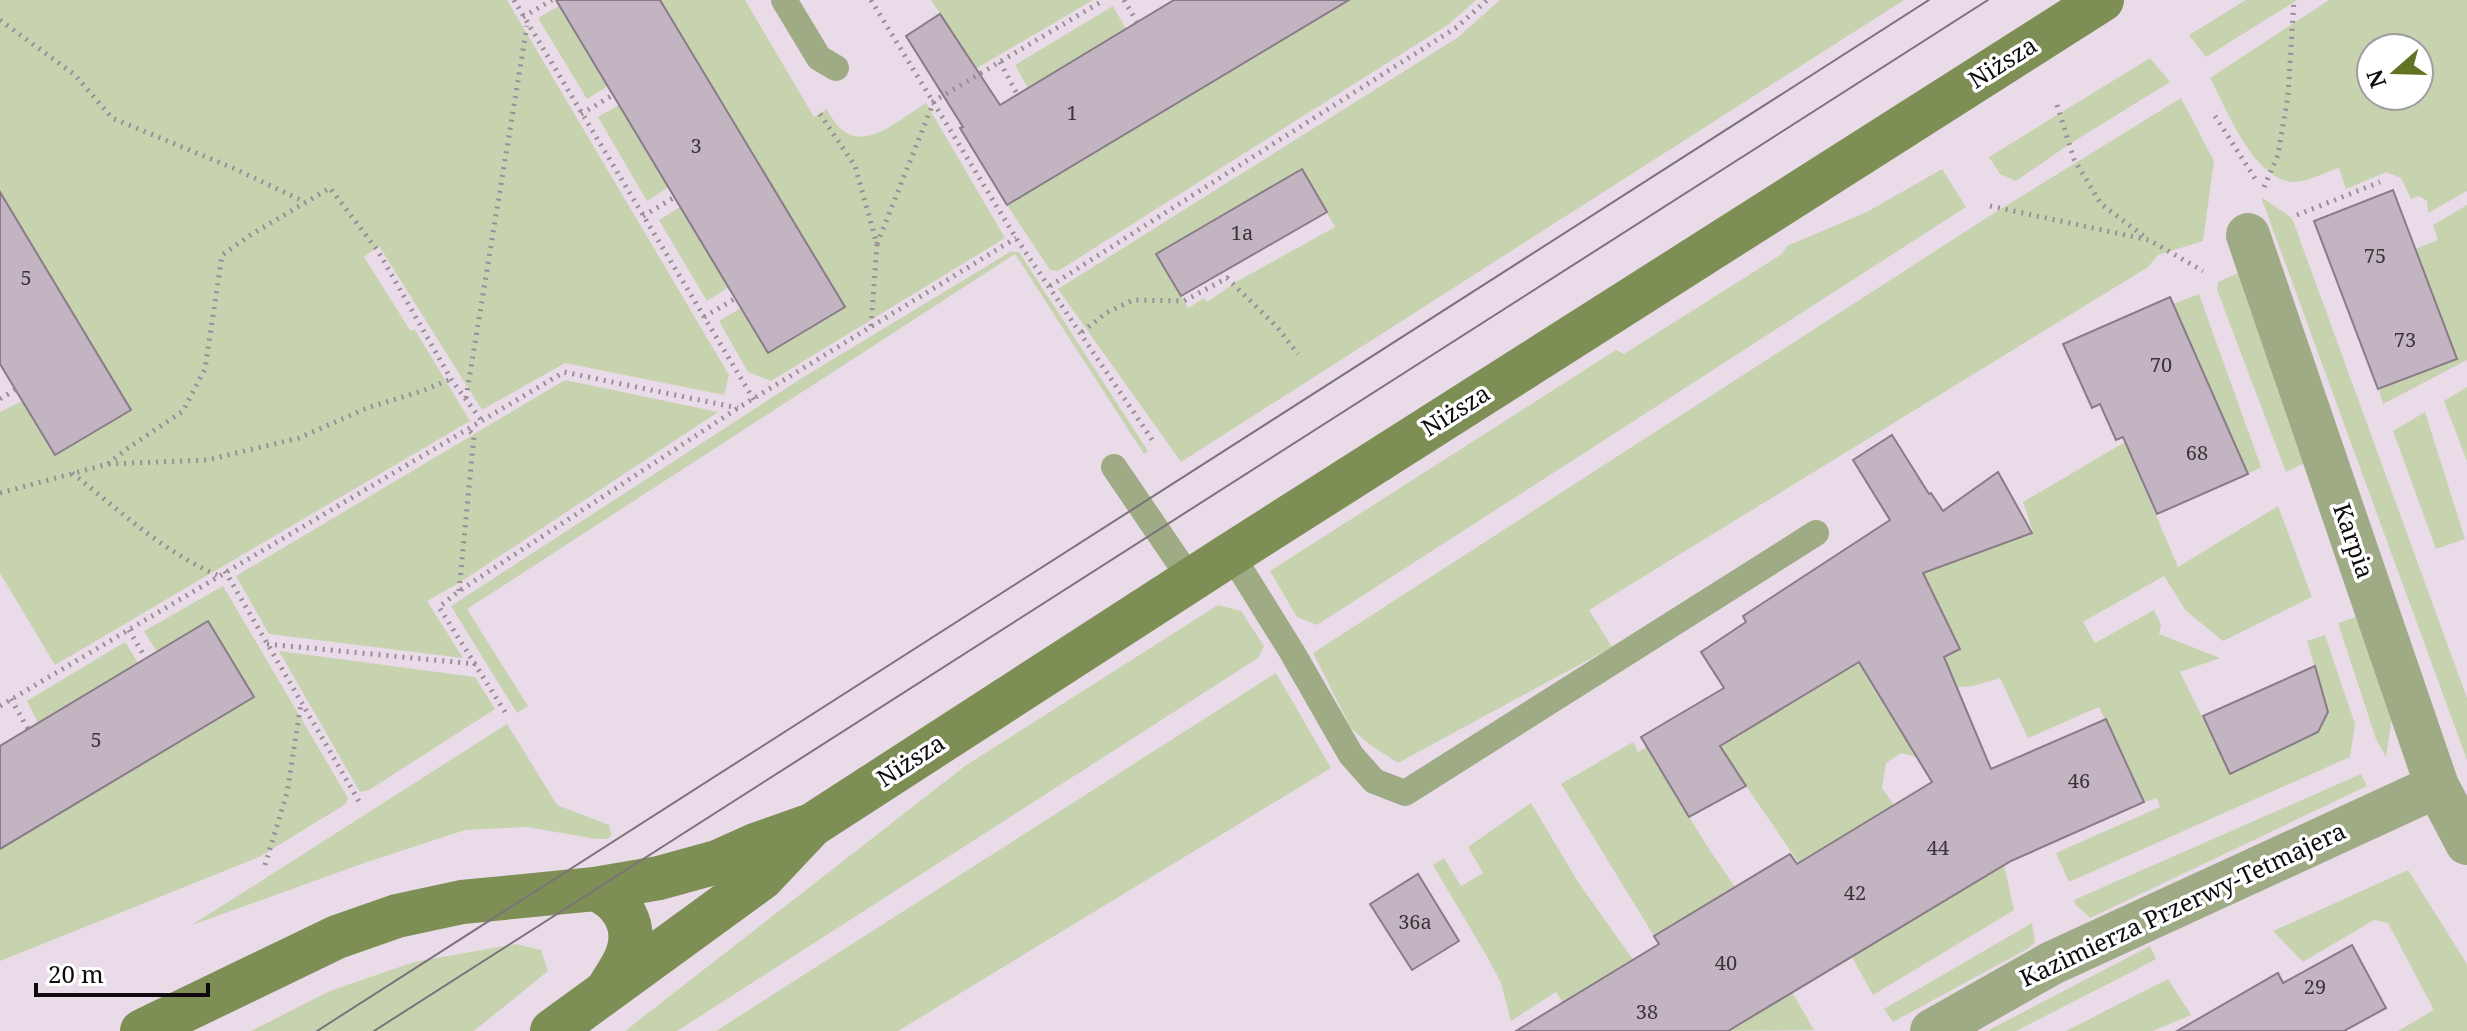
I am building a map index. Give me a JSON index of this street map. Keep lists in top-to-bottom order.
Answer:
{
  "streets": {
    "street": ["Niższa", "Karpia", "Kazimierza Przerwy-Tetmajera"]
  },
  "crossings": [
    ["Karpia", "Kazimierza Przerwy-Tetmajera"]
  ],
  "house_numbers": [
    "1",
    "3",
    "1a",
    "75",
    "5",
    "73",
    "70",
    "68",
    "5",
    "46",
    "44",
    "42",
    "36a",
    "40",
    "29",
    "38"
  ],
  "scale_bar": "20 m",
  "north": "left"
}
